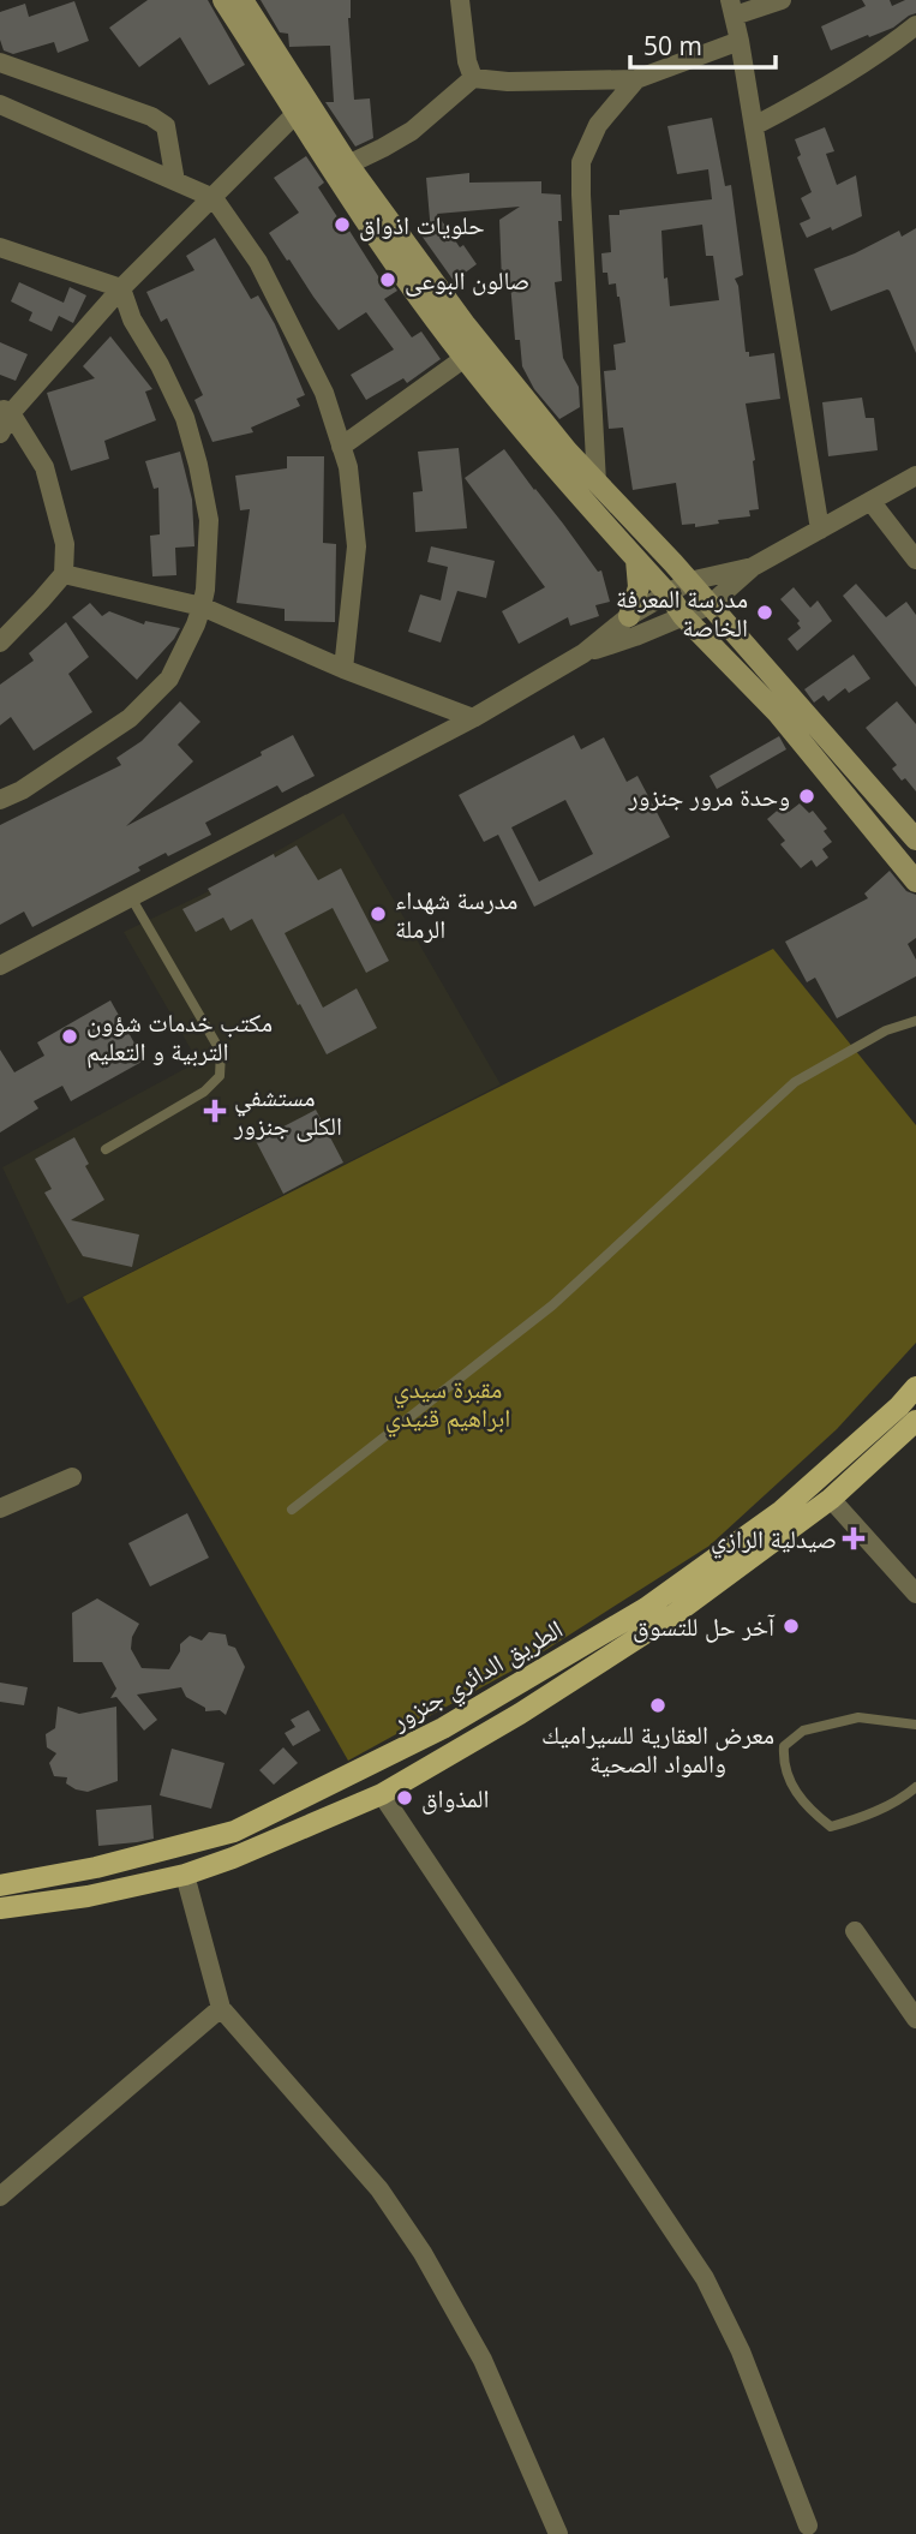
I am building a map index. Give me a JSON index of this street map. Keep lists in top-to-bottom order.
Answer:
{
  "streets": {
    "main road": ["الطريق الدائري جنزور"]
  },
  "parks": ["مقبرة سيدي ابراهيم قنيدي"],
  "places": {
    "other": [
      "حلويات اذواق",
      "صالون البوعى",
      "مدرسة المعرفة الخاصة",
      "وحدة مرور جنزور",
      "مدرسة شهداء الرملة",
      "مكتب خدمات شؤون التربية و التعليم",
      "آخر حل للتسوق",
      "معرض العقارية للسيراميك والمواد الصحية",
      "المذواق"
    ],
    "health": ["مستشفي الكلى جنزور", "صيدلية الرازي"]
  },
  "scale_bar": "50 m"
}
